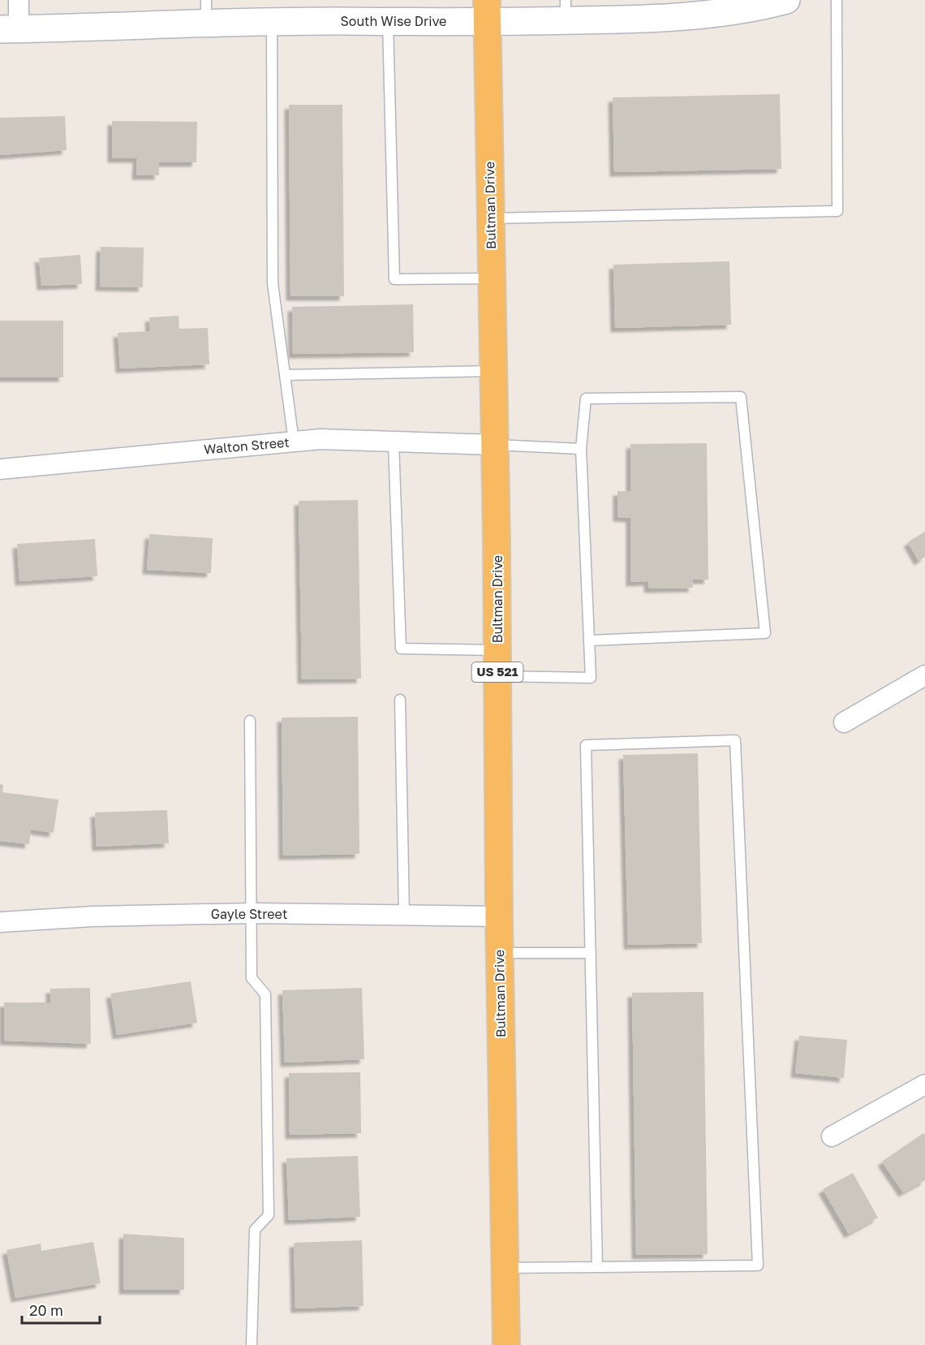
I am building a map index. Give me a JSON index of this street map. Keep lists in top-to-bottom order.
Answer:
{
  "streets": {
    "highway": ["Bultman Drive", "US 521"],
    "main road": ["South Wise Drive"],
    "street": ["Walton Street", "Gayle Street"]
  },
  "crossings": [
    ["South Wise Drive", "Bultman Drive"],
    ["Bultman Drive", "Walton Street"],
    ["Bultman Drive", "Gayle Street"]
  ],
  "scale_bar": "20 m"
}
